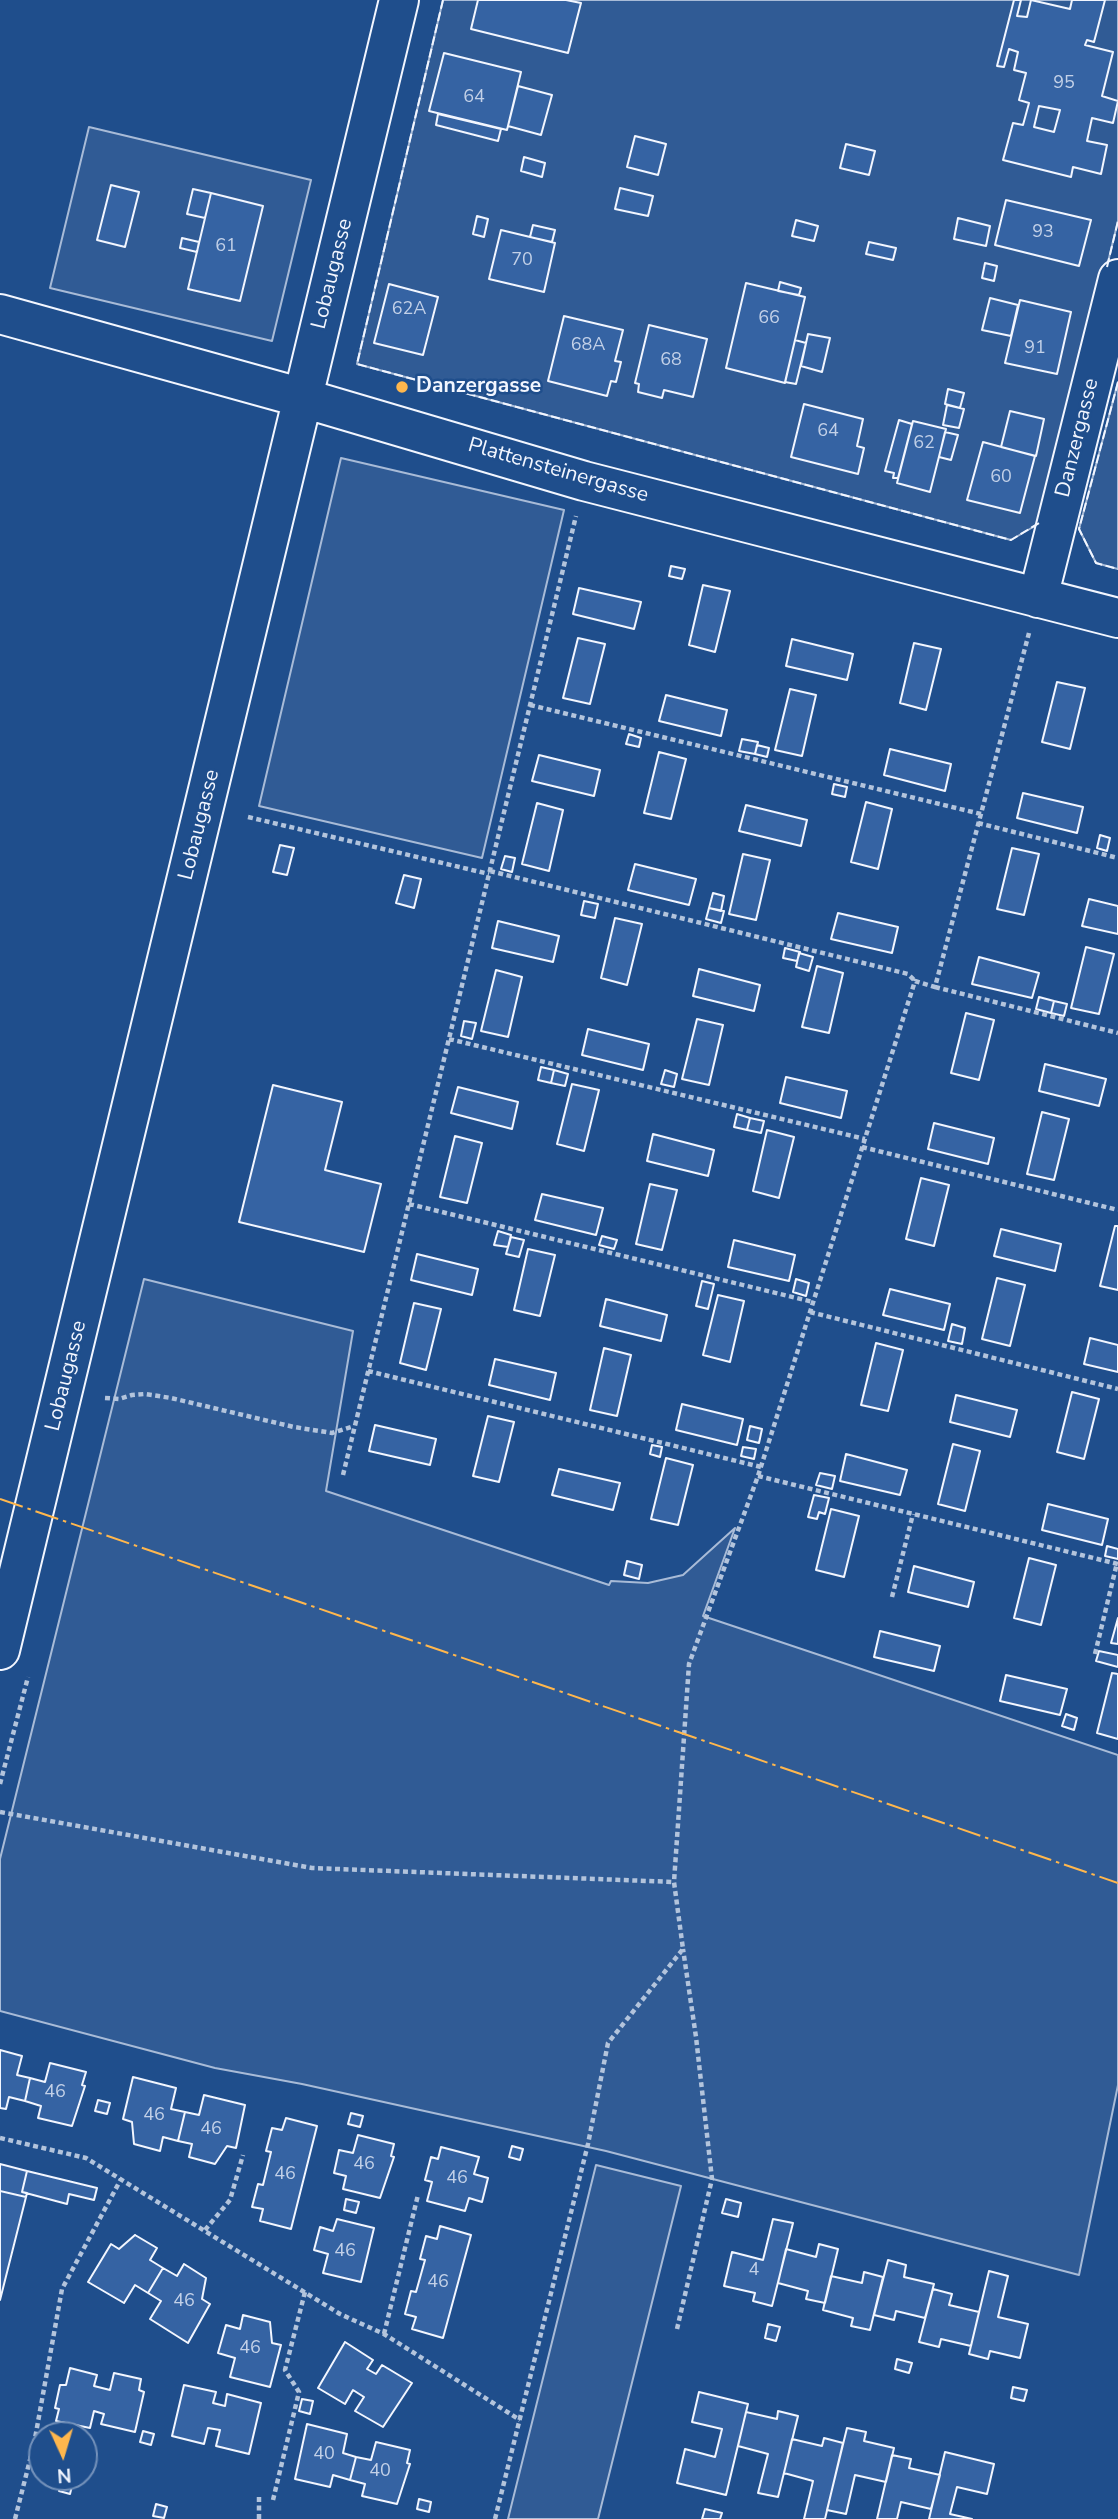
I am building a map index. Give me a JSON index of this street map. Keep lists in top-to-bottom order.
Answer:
{
  "streets": {
    "street": ["Lobaugasse", "Danzergasse", "Plattensteinergasse"]
  },
  "crossings": [
    ["Lobaugasse", "Plattensteinergasse"],
    ["Danzergasse", "Plattensteinergasse"]
  ],
  "places": ["Danzergasse"],
  "house_numbers": [
    "95",
    "64",
    "93",
    "61",
    "70",
    "62A",
    "66",
    "68A",
    "91",
    "68",
    "64",
    "62",
    "60",
    "46",
    "46",
    "46",
    "46",
    "46",
    "46",
    "46",
    "4",
    "46",
    "46",
    "46",
    "40",
    "40"
  ],
  "north": "bottom"
}
